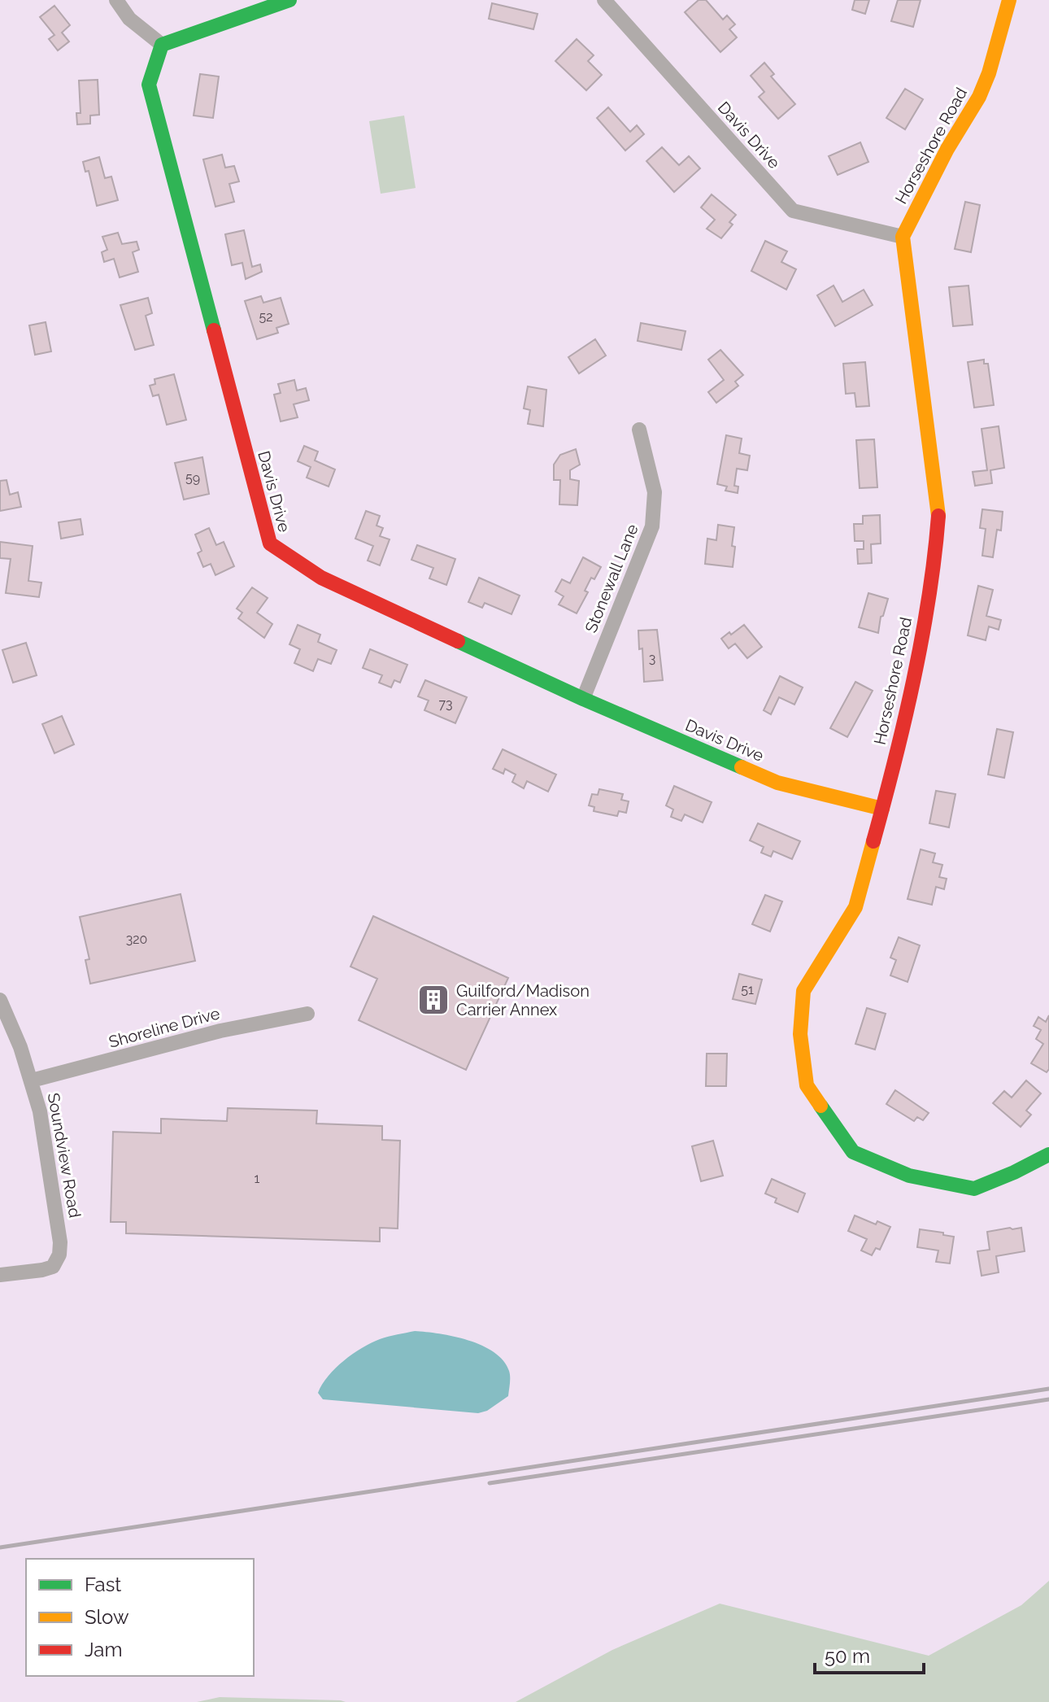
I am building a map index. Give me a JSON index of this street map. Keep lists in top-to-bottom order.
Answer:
{
  "streets": {
    "street": [
      "Davis Drive",
      "Horseshore Road",
      "Stonewall Lane",
      "Shoreline Drive",
      "Soundview Road"
    ]
  },
  "crossings": [
    ["Davis Drive", "Horseshore Road"],
    ["Davis Drive", "Stonewall Lane"],
    ["Shoreline Drive", "Soundview Road"]
  ],
  "places": {
    "building": ["Guilford/Madison Carrier Annex"]
  },
  "house_numbers": [
    "52",
    "59",
    "3",
    "73",
    "320",
    "51",
    "1"
  ],
  "legend": ["Fast", "Slow", "Jam"],
  "scale_bar": "50 m"
}
